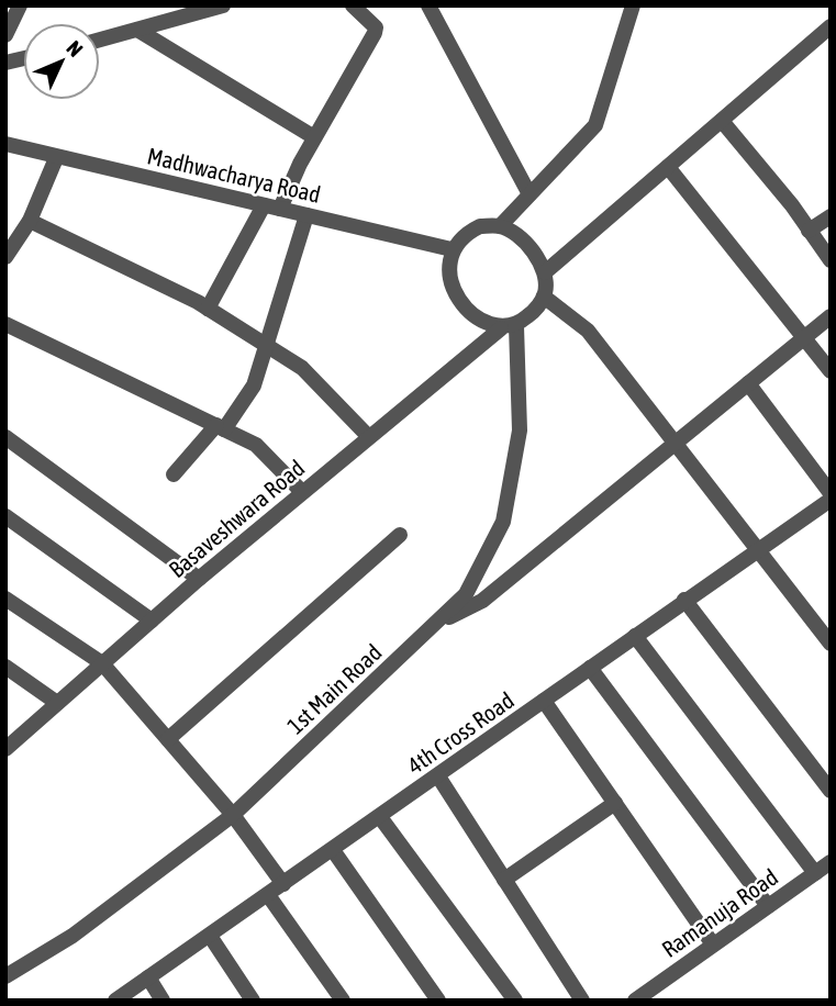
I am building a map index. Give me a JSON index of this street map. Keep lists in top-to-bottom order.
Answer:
{
  "streets": {
    "street": [
      "Madhwacharya Road",
      "Basaveshwara Road",
      "1st Main Road",
      "4th Cross Road",
      "Ramanuja Road"
    ]
  },
  "crossings": [
    ["Madhwacharya Road", "Basaveshwara Road"],
    ["Madhwacharya Road", "1st Main Road"],
    ["Basaveshwara Road", "1st Main Road"]
  ],
  "north": "top right"
}
